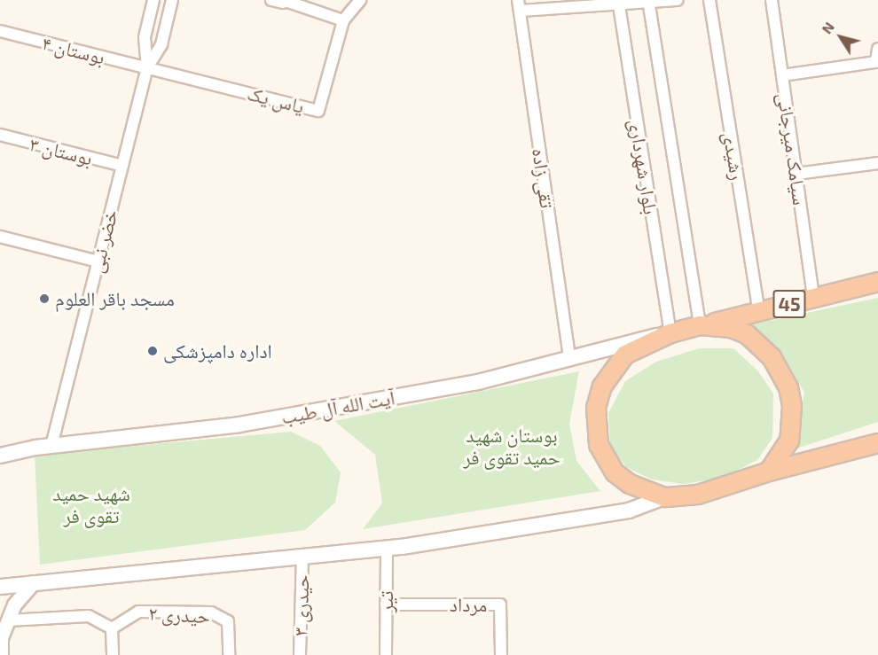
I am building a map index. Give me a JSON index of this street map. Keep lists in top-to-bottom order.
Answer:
{
  "streets": {
    "highway": ["45"],
    "main road": ["آیت الله آل طیب"],
    "street": [
      "بوستان ۴",
      "یاس یک",
      "سیامک میرجانی",
      "بوستان ۳",
      "رشیدی",
      "بلوار شهرداری",
      "تقی زاده",
      "خضر نبی",
      "تیر",
      "مرداد",
      "حیدری ۳",
      "حیدری ۲"
    ]
  },
  "crossings": [
    ["بوستان ۴", "یاس یک"],
    ["بوستان ۴", "خضر نبی"],
    ["یاس یک", "خضر نبی"],
    ["سیامک میرجانی", "45"],
    ["بوستان ۳", "خضر نبی"],
    ["رشیدی", "45"],
    ["بلوار شهرداری", "45"],
    ["بلوار شهرداری", "آیت الله آل طیب"],
    ["تقی زاده", "آیت الله آل طیب"],
    ["خضر نبی", "آیت الله آل طیب"],
    ["45", "آیت الله آل طیب"],
    ["تیر", "مرداد"]
  ],
  "parks": ["بوستان شهید حمید تقوی فر", "شهید حمید تقوی فر"],
  "places": ["مسجد باقر العلوم", "اداره دامپزشکی"],
  "north": "top left"
}
